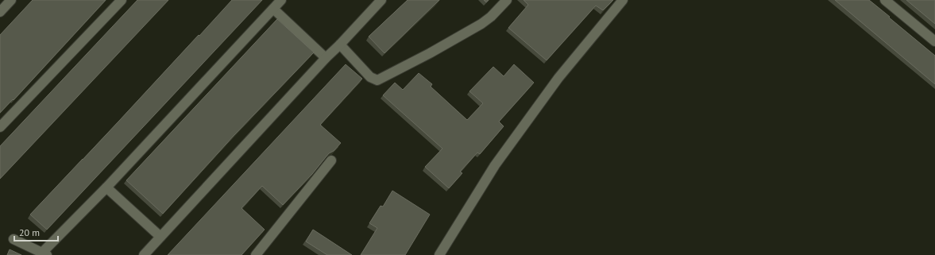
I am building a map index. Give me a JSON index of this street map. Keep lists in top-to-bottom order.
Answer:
{
  "scale_bar": "20 m"
}
